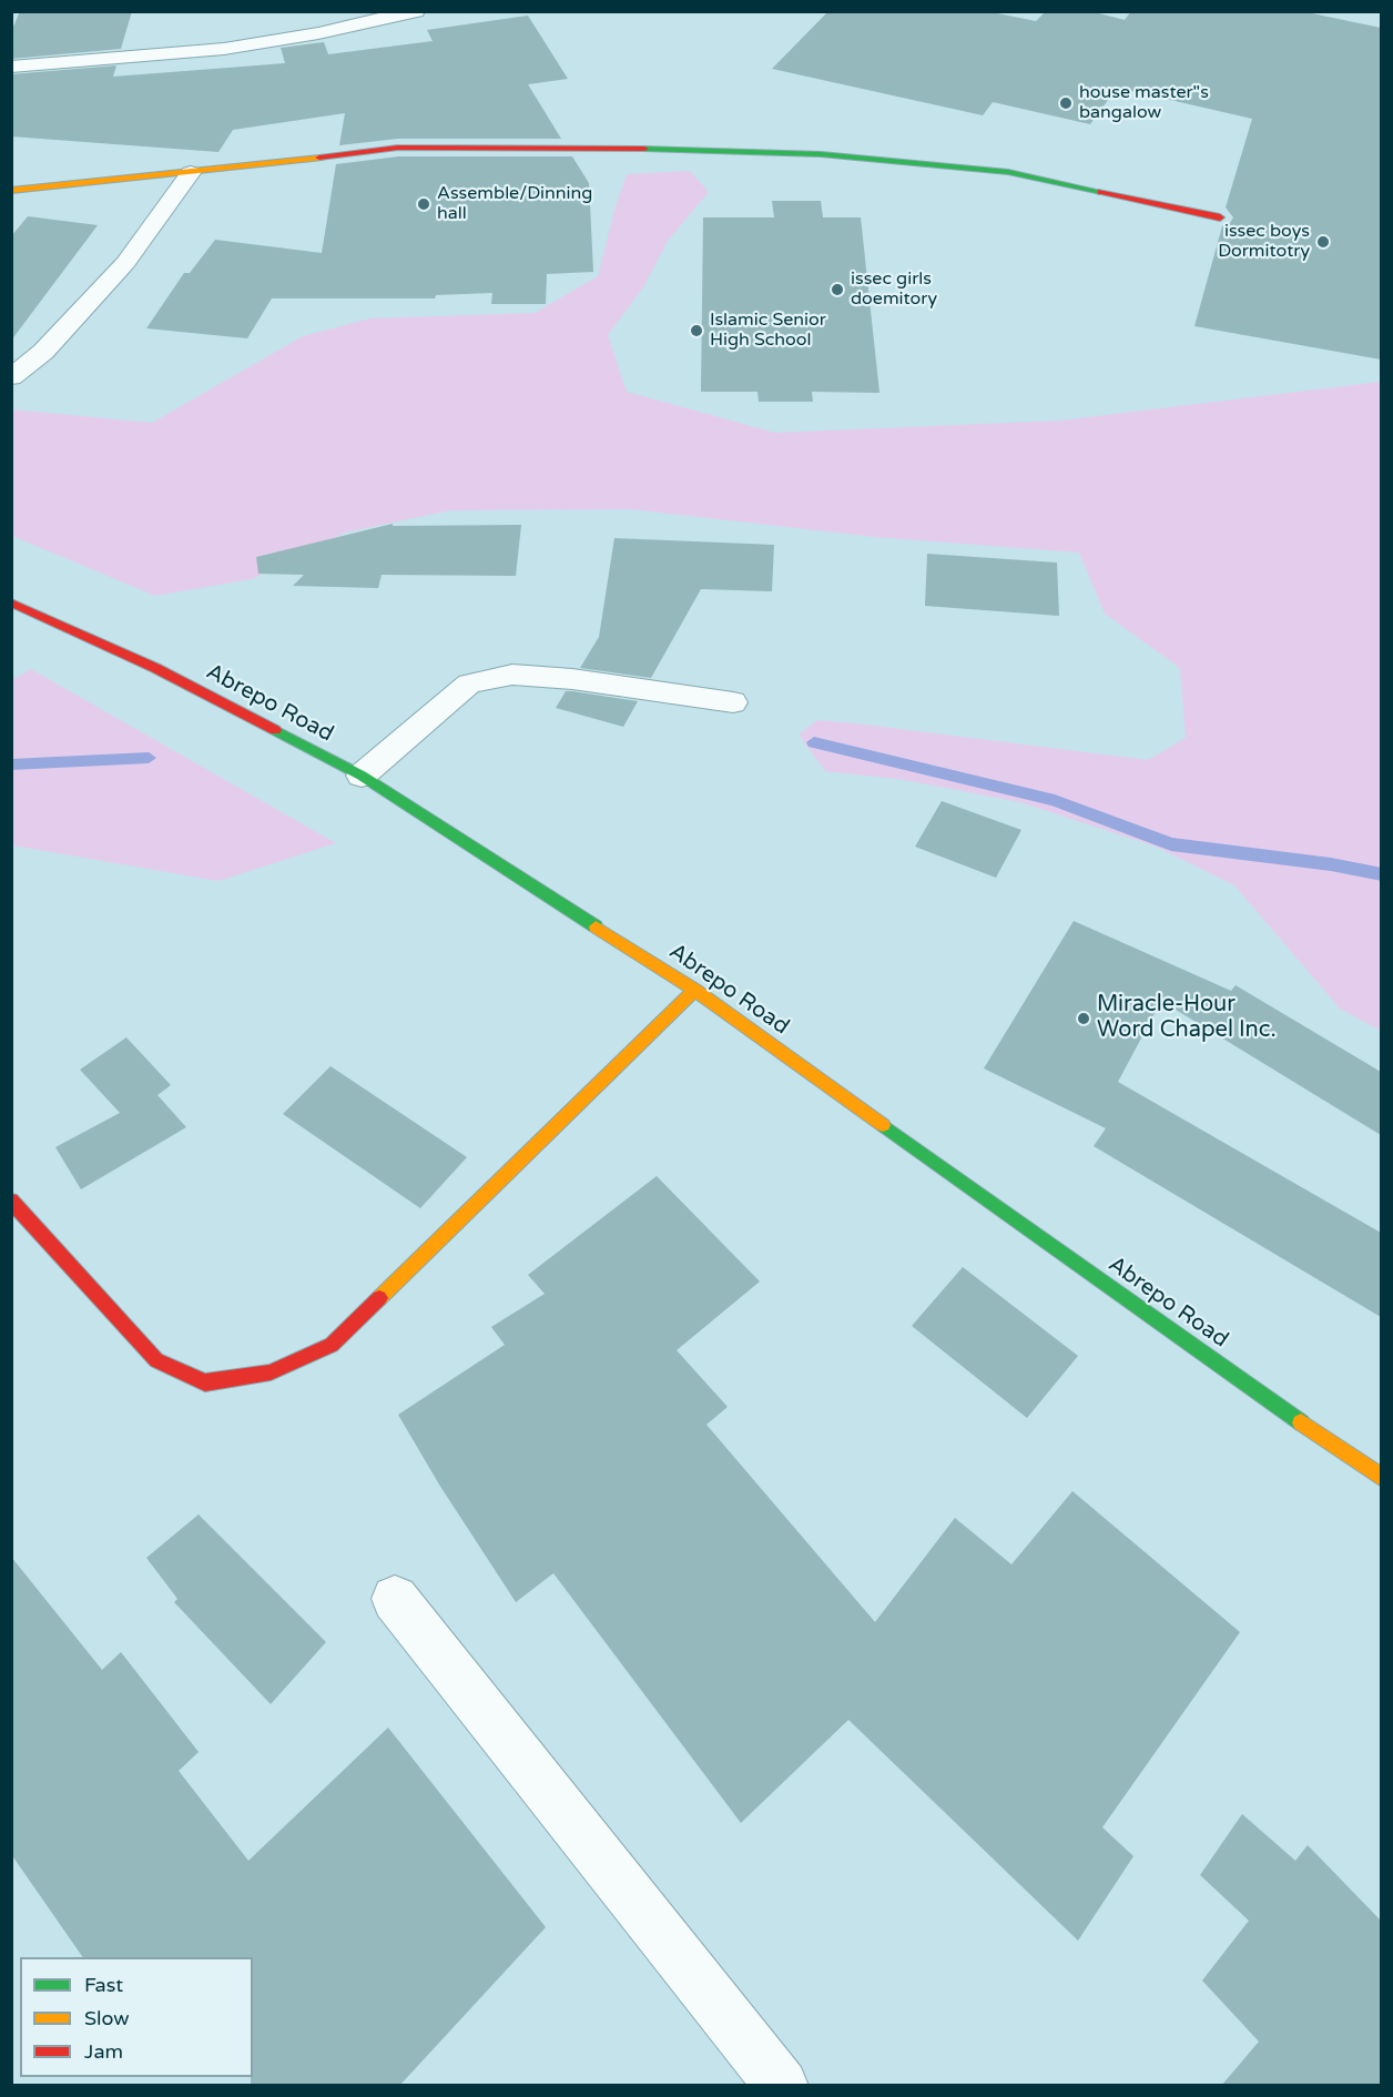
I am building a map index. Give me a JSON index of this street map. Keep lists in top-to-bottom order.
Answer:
{
  "streets": {
    "street": ["Abrepo Road"]
  },
  "places": [
    "house master\"s bangalow",
    "Assemble/Dinning hall",
    "issec boys Dormitotry",
    "issec girls doemitory",
    "Islamic Senior High School",
    "Miracle-Hour Word Chapel Inc."
  ],
  "legend": ["Fast", "Slow", "Jam"]
}
